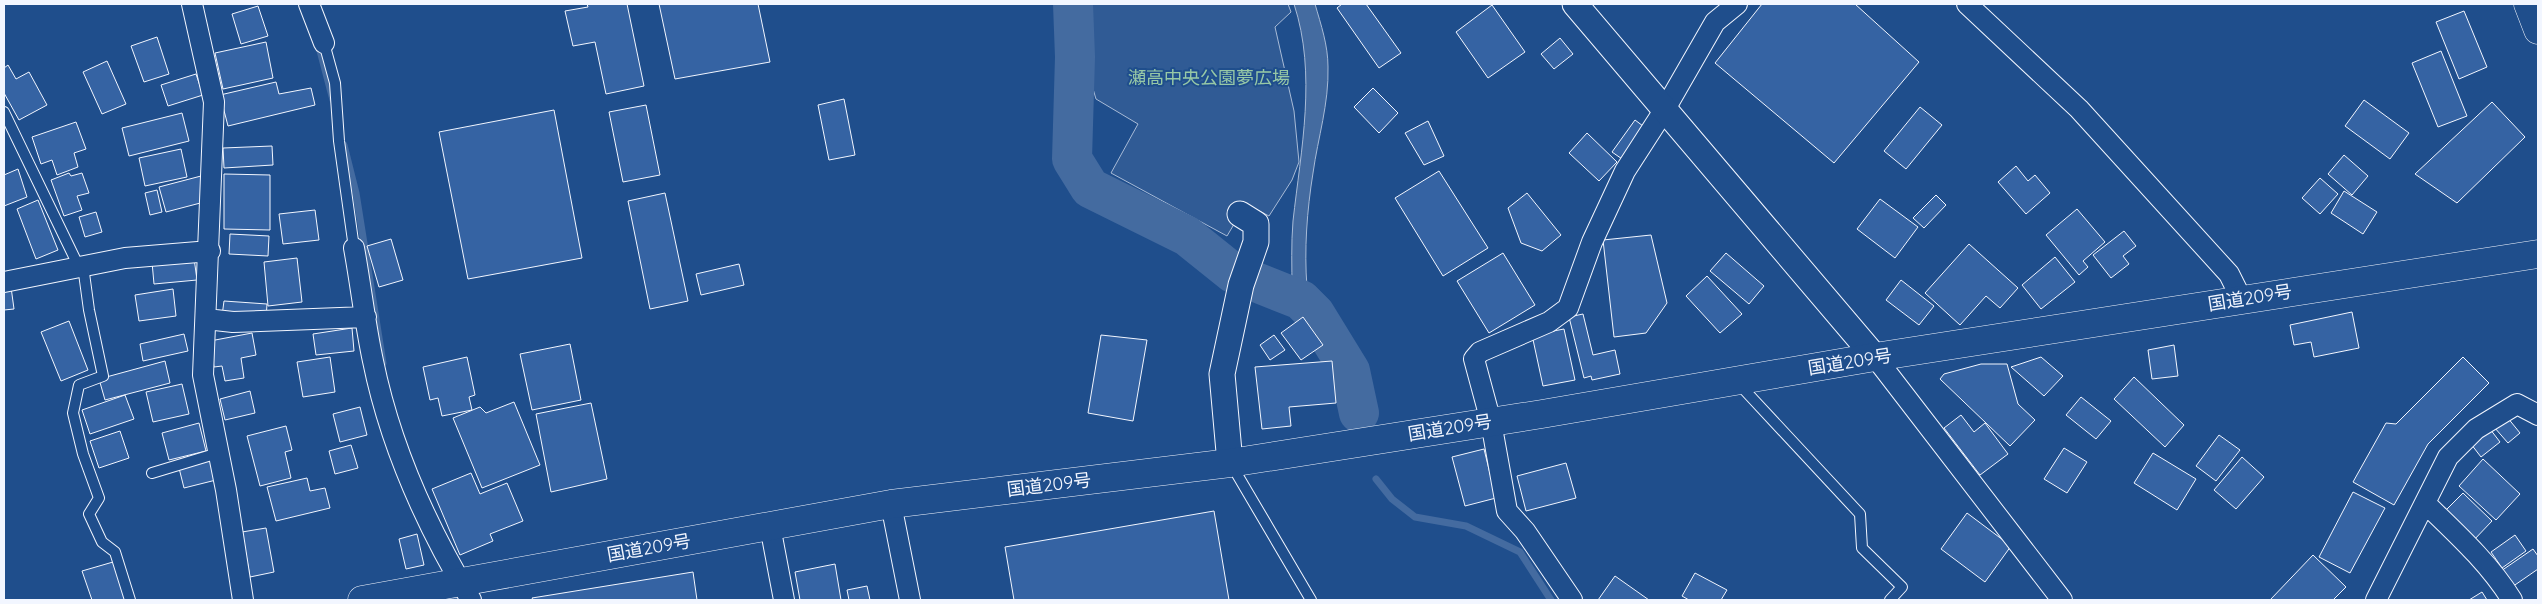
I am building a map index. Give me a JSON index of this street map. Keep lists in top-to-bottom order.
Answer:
{
  "streets": {
    "highway": ["国道209号"]
  },
  "parks": ["瀬高中央公園夢広場"]
}
